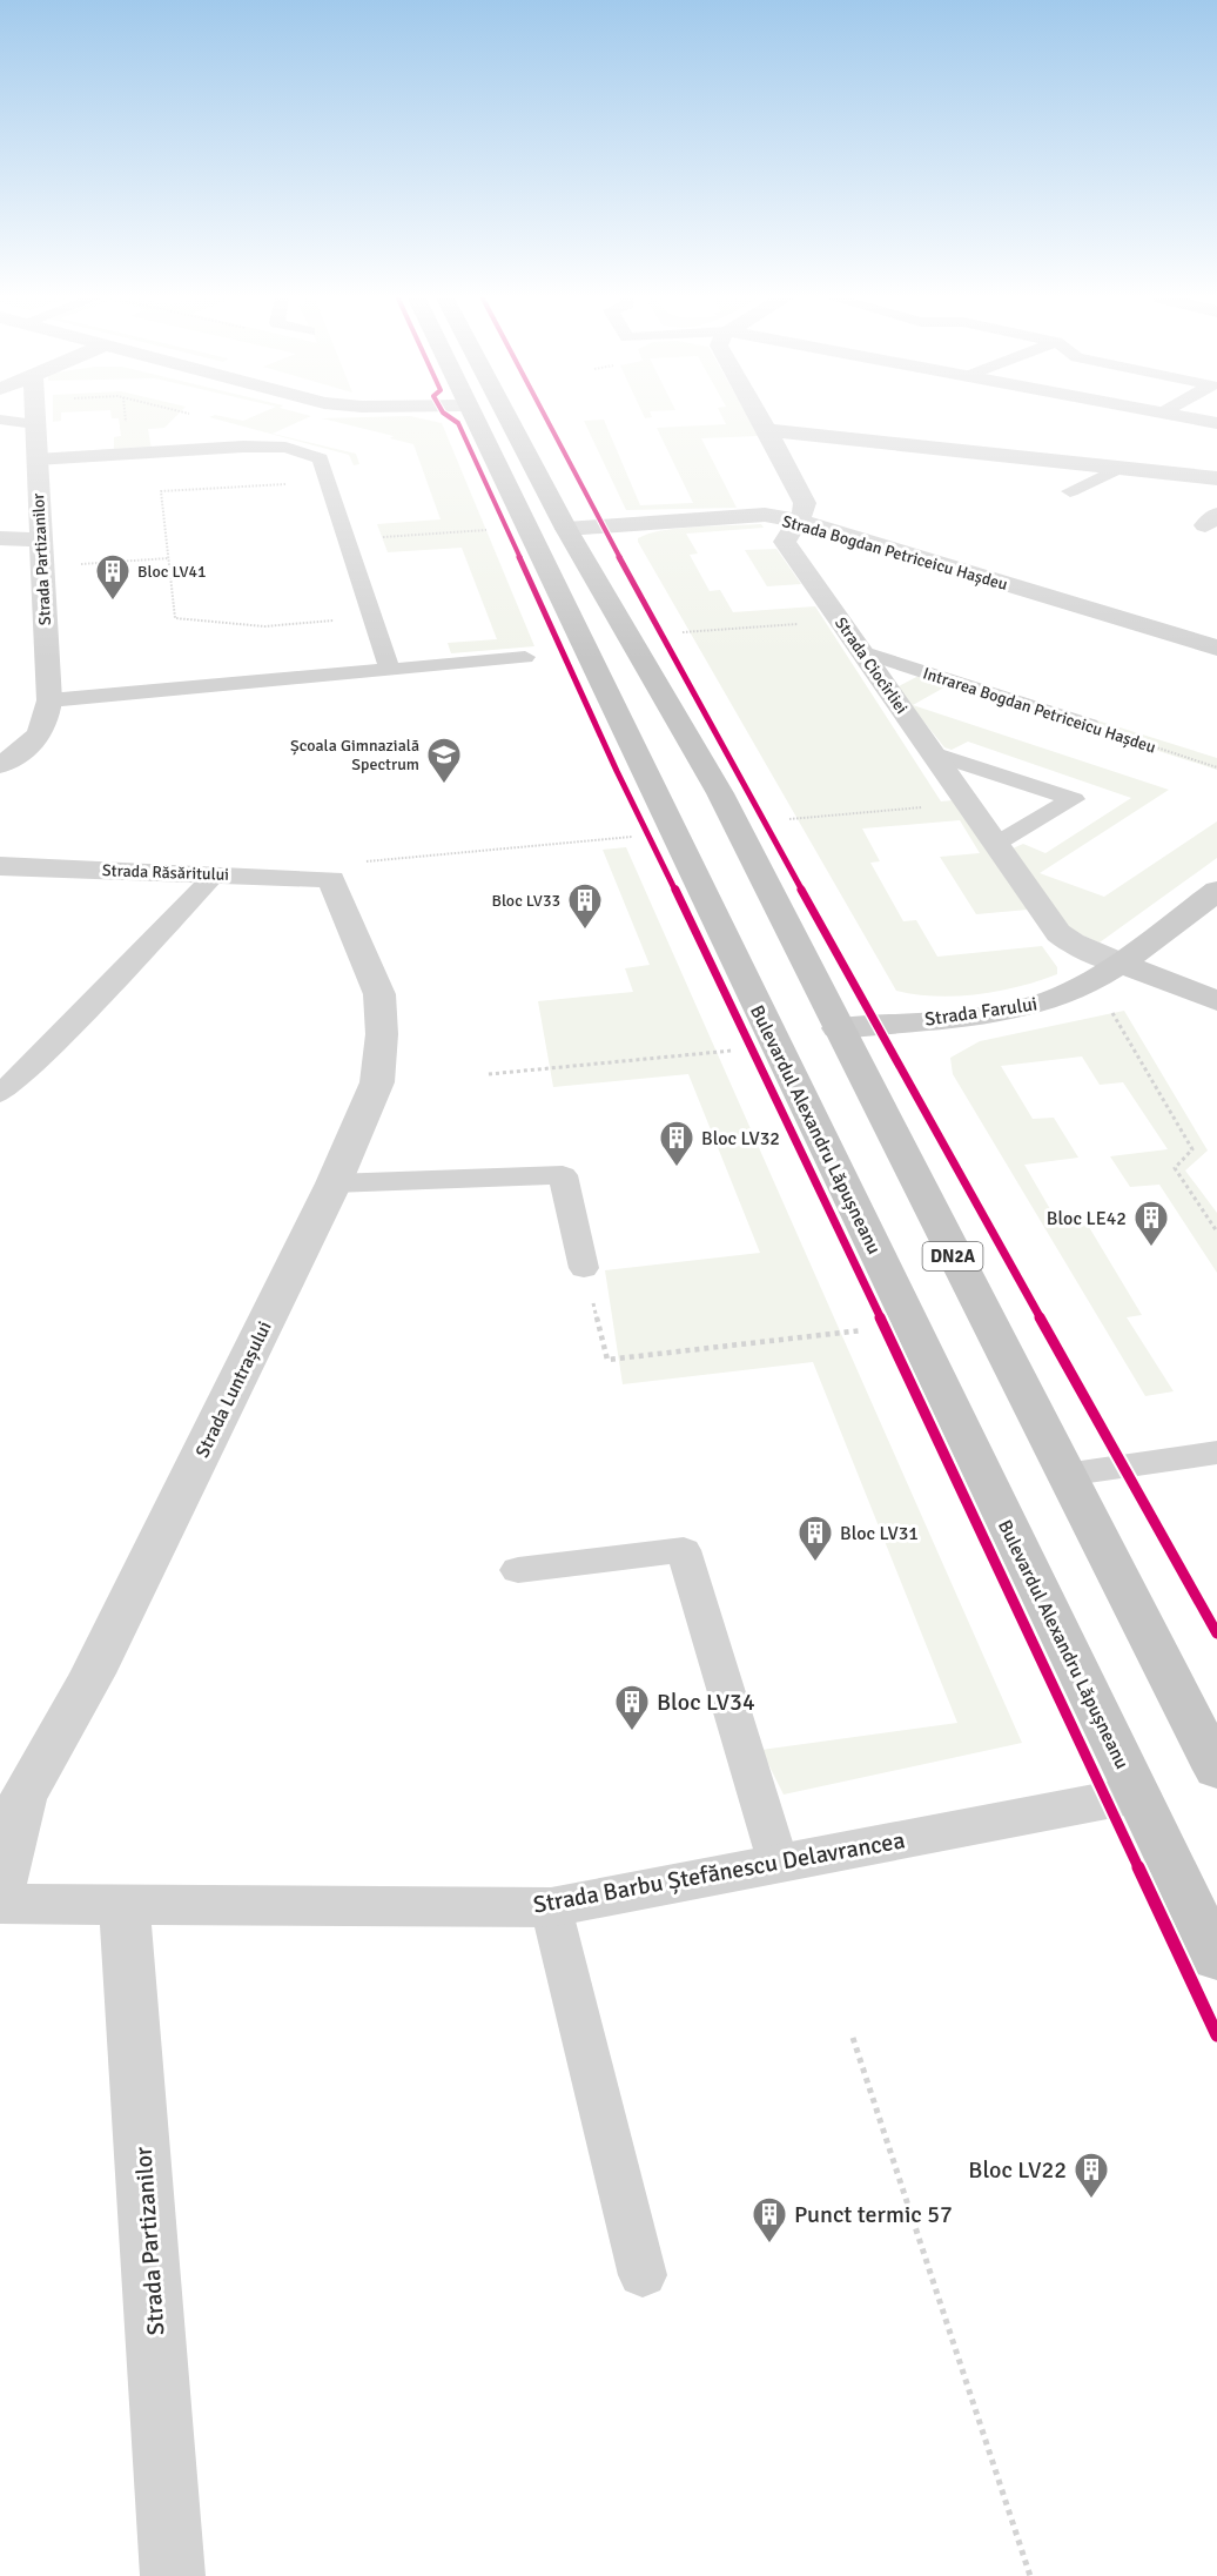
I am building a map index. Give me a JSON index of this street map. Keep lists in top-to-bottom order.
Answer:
{
  "streets": {
    "main road": ["Bulevardul Alexandru Lăpușneanu", "DN2A"],
    "street": [
      "Strada Bogdan Petriceicu Hașdeu",
      "Strada Partizanilor",
      "Strada Ciocîrliei",
      "Strada Răsăritului",
      "Strada Farului",
      "Strada Luntrașului",
      "Strada Barbu Ștefănescu Delavrancea"
    ],
    "lane": ["Intrarea Bogdan Petriceicu Hașdeu"]
  },
  "crossings": [
    ["Strada Bogdan Petriceicu Hașdeu", "Strada Ciocîrliei"],
    ["Strada Bogdan Petriceicu Hașdeu", "DN2A"],
    ["Strada Partizanilor", "Strada Barbu Ștefănescu Delavrancea"],
    ["Strada Ciocîrliei", "Intrarea Bogdan Petriceicu Hașdeu"],
    ["Strada Ciocîrliei", "Strada Farului"],
    ["Strada Răsăritului", "Strada Luntrașului"],
    ["Strada Farului", "DN2A"],
    ["Bulevardul Alexandru Lăpușneanu", "Strada Barbu Ștefănescu Delavrancea"]
  ],
  "places": {
    "building": [
      "Bloc LV41",
      "Bloc LV33",
      "Bloc LV32",
      "Bloc LE42",
      "Bloc LV31",
      "Bloc LV34",
      "Bloc LV22",
      "Punct termic 57"
    ],
    "school or university": ["Școala Gimnazială Spectrum"]
  }
}
